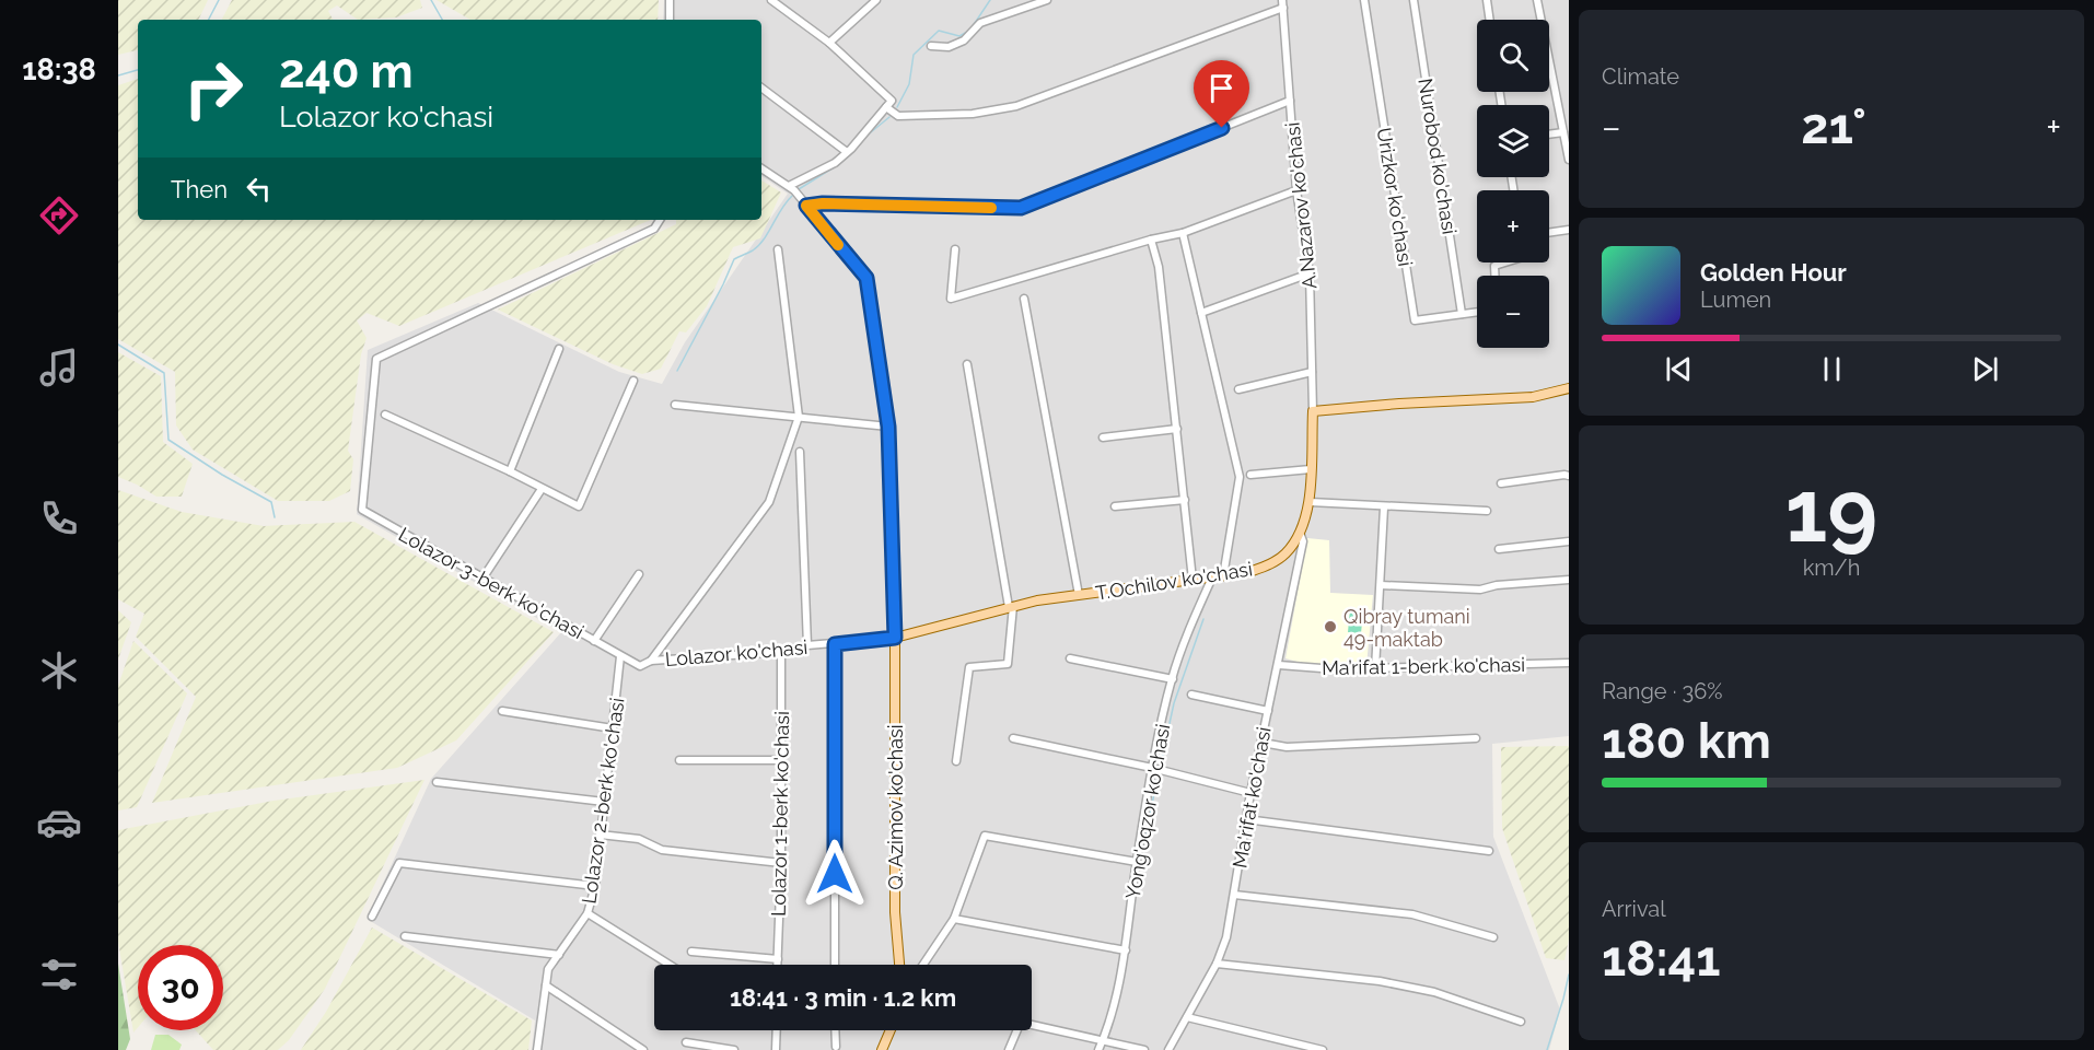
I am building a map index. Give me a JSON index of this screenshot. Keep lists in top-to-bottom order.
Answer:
{
  "streets": {
    "main road": ["T.Ochilov ko'chasi", "Q. Azimov ko'chasi"],
    "street": [
      "Nurobod ko'chasi",
      "Urizkor ko'chasi",
      "A.Nazarov ko'chasi",
      "Lolazor 3-berk ko'chasi",
      "Lolazor ko'chasi",
      "Ma’rifat 1-berk ko'chasi",
      "Ma'rifat ko'chasi",
      "Lolazor 2-berk ko'chasi",
      "Yong'oqzor ko'chasi",
      "Lolazor 1-berk ko'chasi"
    ]
  },
  "crossings": [
    ["Nurobod ko'chasi", "Urizkor ko'chasi"],
    ["A.Nazarov ko'chasi", "T.Ochilov ko'chasi"],
    ["T.Ochilov ko'chasi", "Lolazor ko'chasi"],
    ["T.Ochilov ko'chasi", "Ma'rifat ko'chasi"],
    ["T.Ochilov ko'chasi", "Q. Azimov ko'chasi"],
    ["T.Ochilov ko'chasi", "Yong'oqzor ko'chasi"],
    ["Lolazor 3-berk ko'chasi", "Lolazor ko'chasi"],
    ["Lolazor 3-berk ko'chasi", "Lolazor 2-berk ko'chasi"],
    ["Lolazor ko'chasi", "Lolazor 2-berk ko'chasi"],
    ["Lolazor ko'chasi", "Q. Azimov ko'chasi"],
    ["Lolazor ko'chasi", "Lolazor 1-berk ko'chasi"],
    ["Ma’rifat 1-berk ko'chasi", "Ma'rifat ko'chasi"]
  ],
  "places": ["Qibray tumani 49-maktab"],
  "page": {
    "tabs": "18:38",
    "tile": [
      "Climate",
      ["19", "km/h"],
      ["Range · 36%", "180 km"],
      ["Arrival", "18:41"]
    ],
    "map_buttons": ["+", "−"],
    "turn": ["240 m", "Lolazor ko'chasi"],
    "heat": ["−", "21°", "+"],
    "then": "Then",
    "song": ["Golden Hour", "Lumen"],
    "limit": "30",
    "trip": "18:41 · 3 min · 1.2 km"
  }
}
